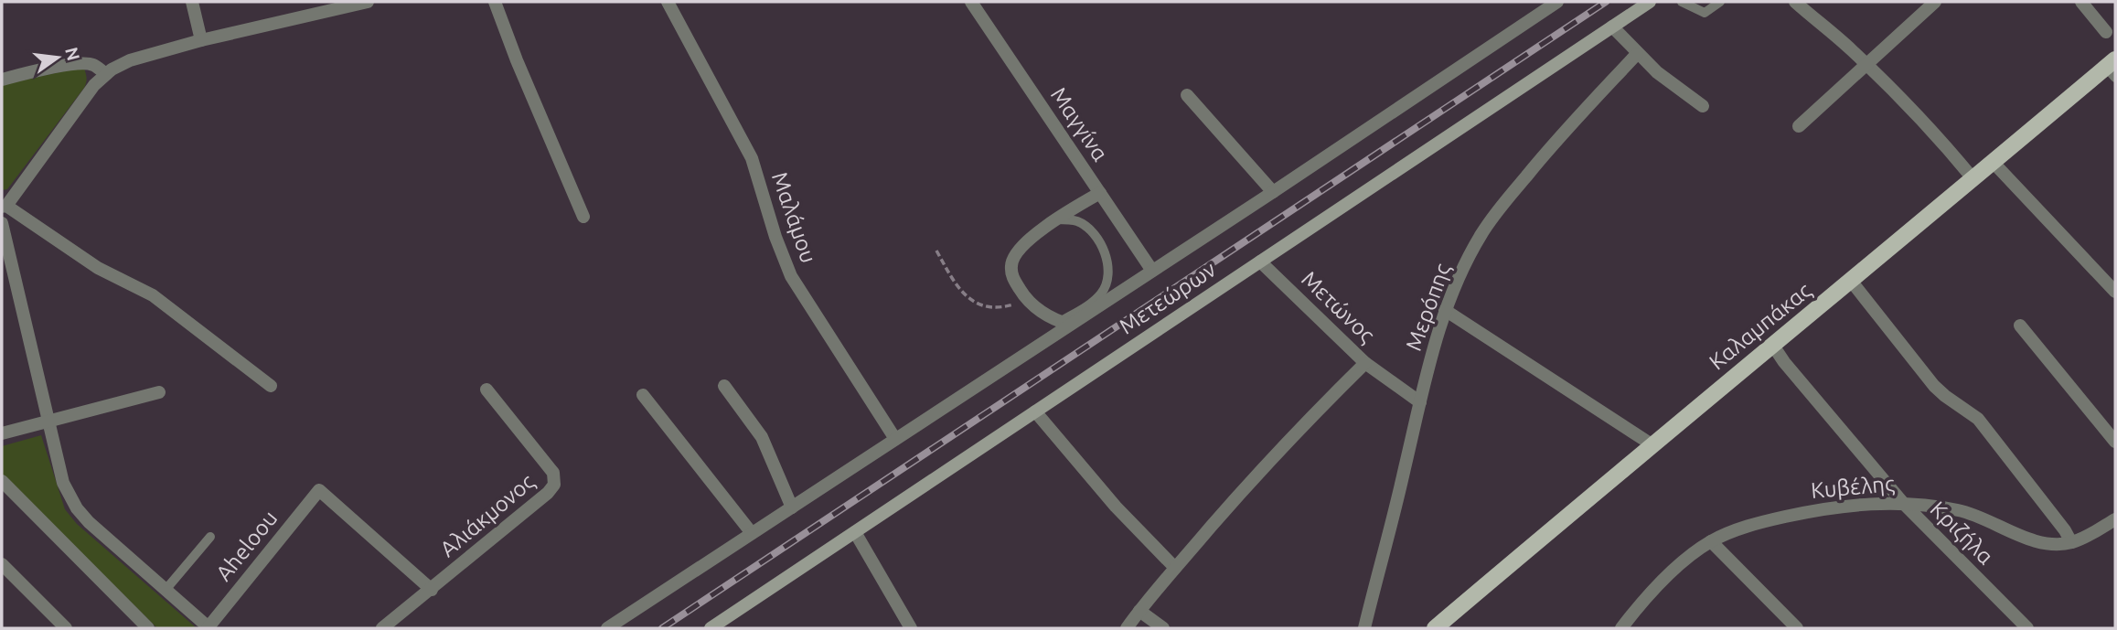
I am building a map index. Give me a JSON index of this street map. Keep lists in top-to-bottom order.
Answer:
{
  "streets": {
    "main road": ["Καλαμπάκας"],
    "street": [
      "Μαγγίνα",
      "Μαλάμου",
      "Μετεώρων",
      "Μετώνος",
      "Μερόπης",
      "Κυβέλης",
      "Αλιάκμονος",
      "Κριζήλα",
      "Aheloou"
    ]
  },
  "crossings": [
    ["Μετεώρων", "Μετώνος"],
    ["Μετώνος", "Μερόπης"],
    ["Καλαμπάκας", "Κριζήλα"],
    ["Κυβέλης", "Κριζήλα"],
    ["Αλιάκμονος", "Aheloou"]
  ],
  "north": "right"
}
